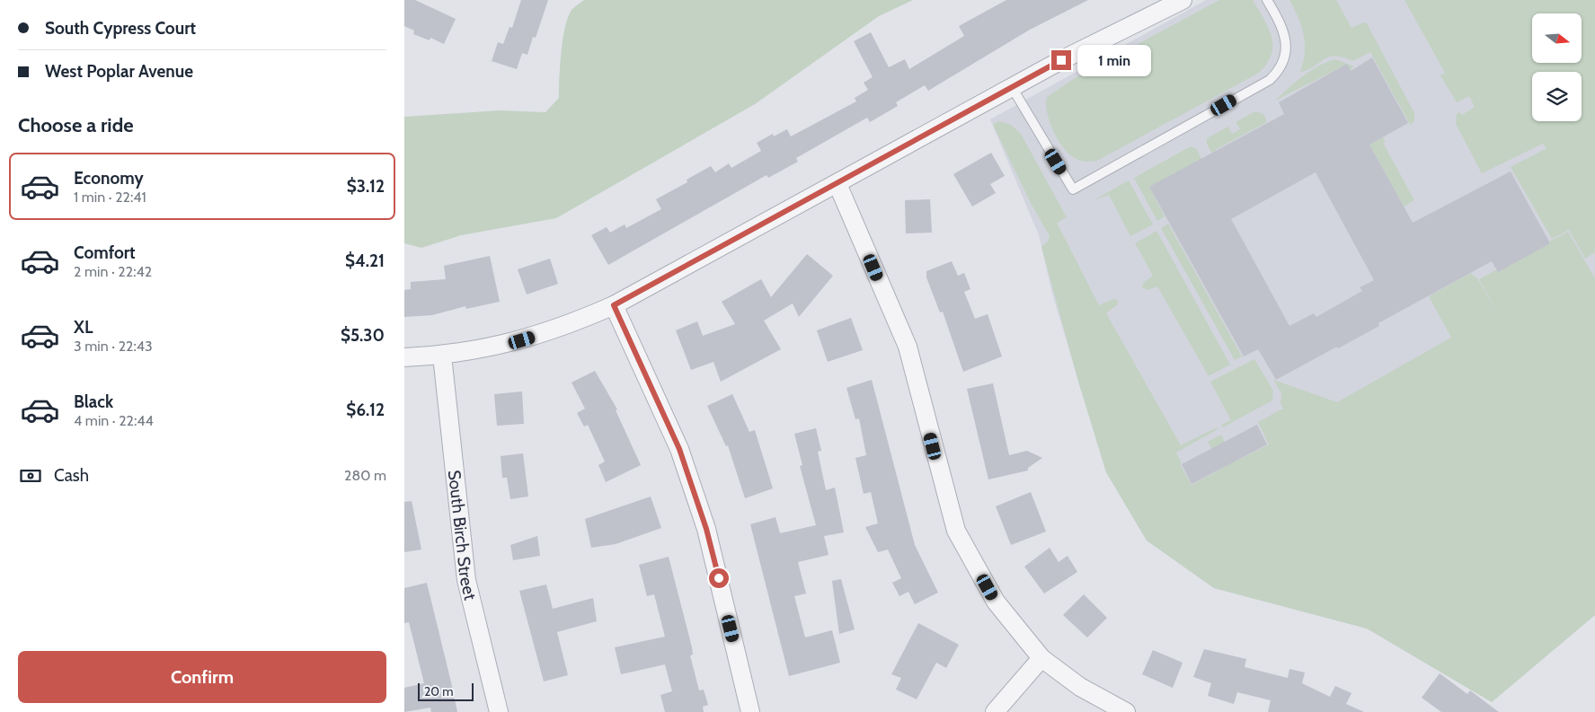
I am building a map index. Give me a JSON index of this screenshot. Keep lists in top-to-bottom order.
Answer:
{
  "streets": {
    "street": ["South Birch Street"]
  },
  "scale_bar": "20 m",
  "north": "right",
  "page": {
    "banner": ["South Cypress Court", "West Poplar Avenue"],
    "bubble": "1 min",
    "heading": "Choose a ride",
    "list": [
      {
        "name": "Economy",
        "note": "1 min · 22:41",
        "value": "$3.12"
      },
      {
        "name": "Comfort",
        "note": "2 min · 22:42",
        "value": "$4.21"
      },
      {
        "name": "XL",
        "note": "3 min · 22:43",
        "value": "$5.30"
      },
      {
        "name": "Black",
        "note": "4 min · 22:44",
        "value": "$6.12"
      }
    ],
    "pay": ["Cash", "280 m"],
    "buttons": "Confirm",
    "scale": "20 m"
  }
}
